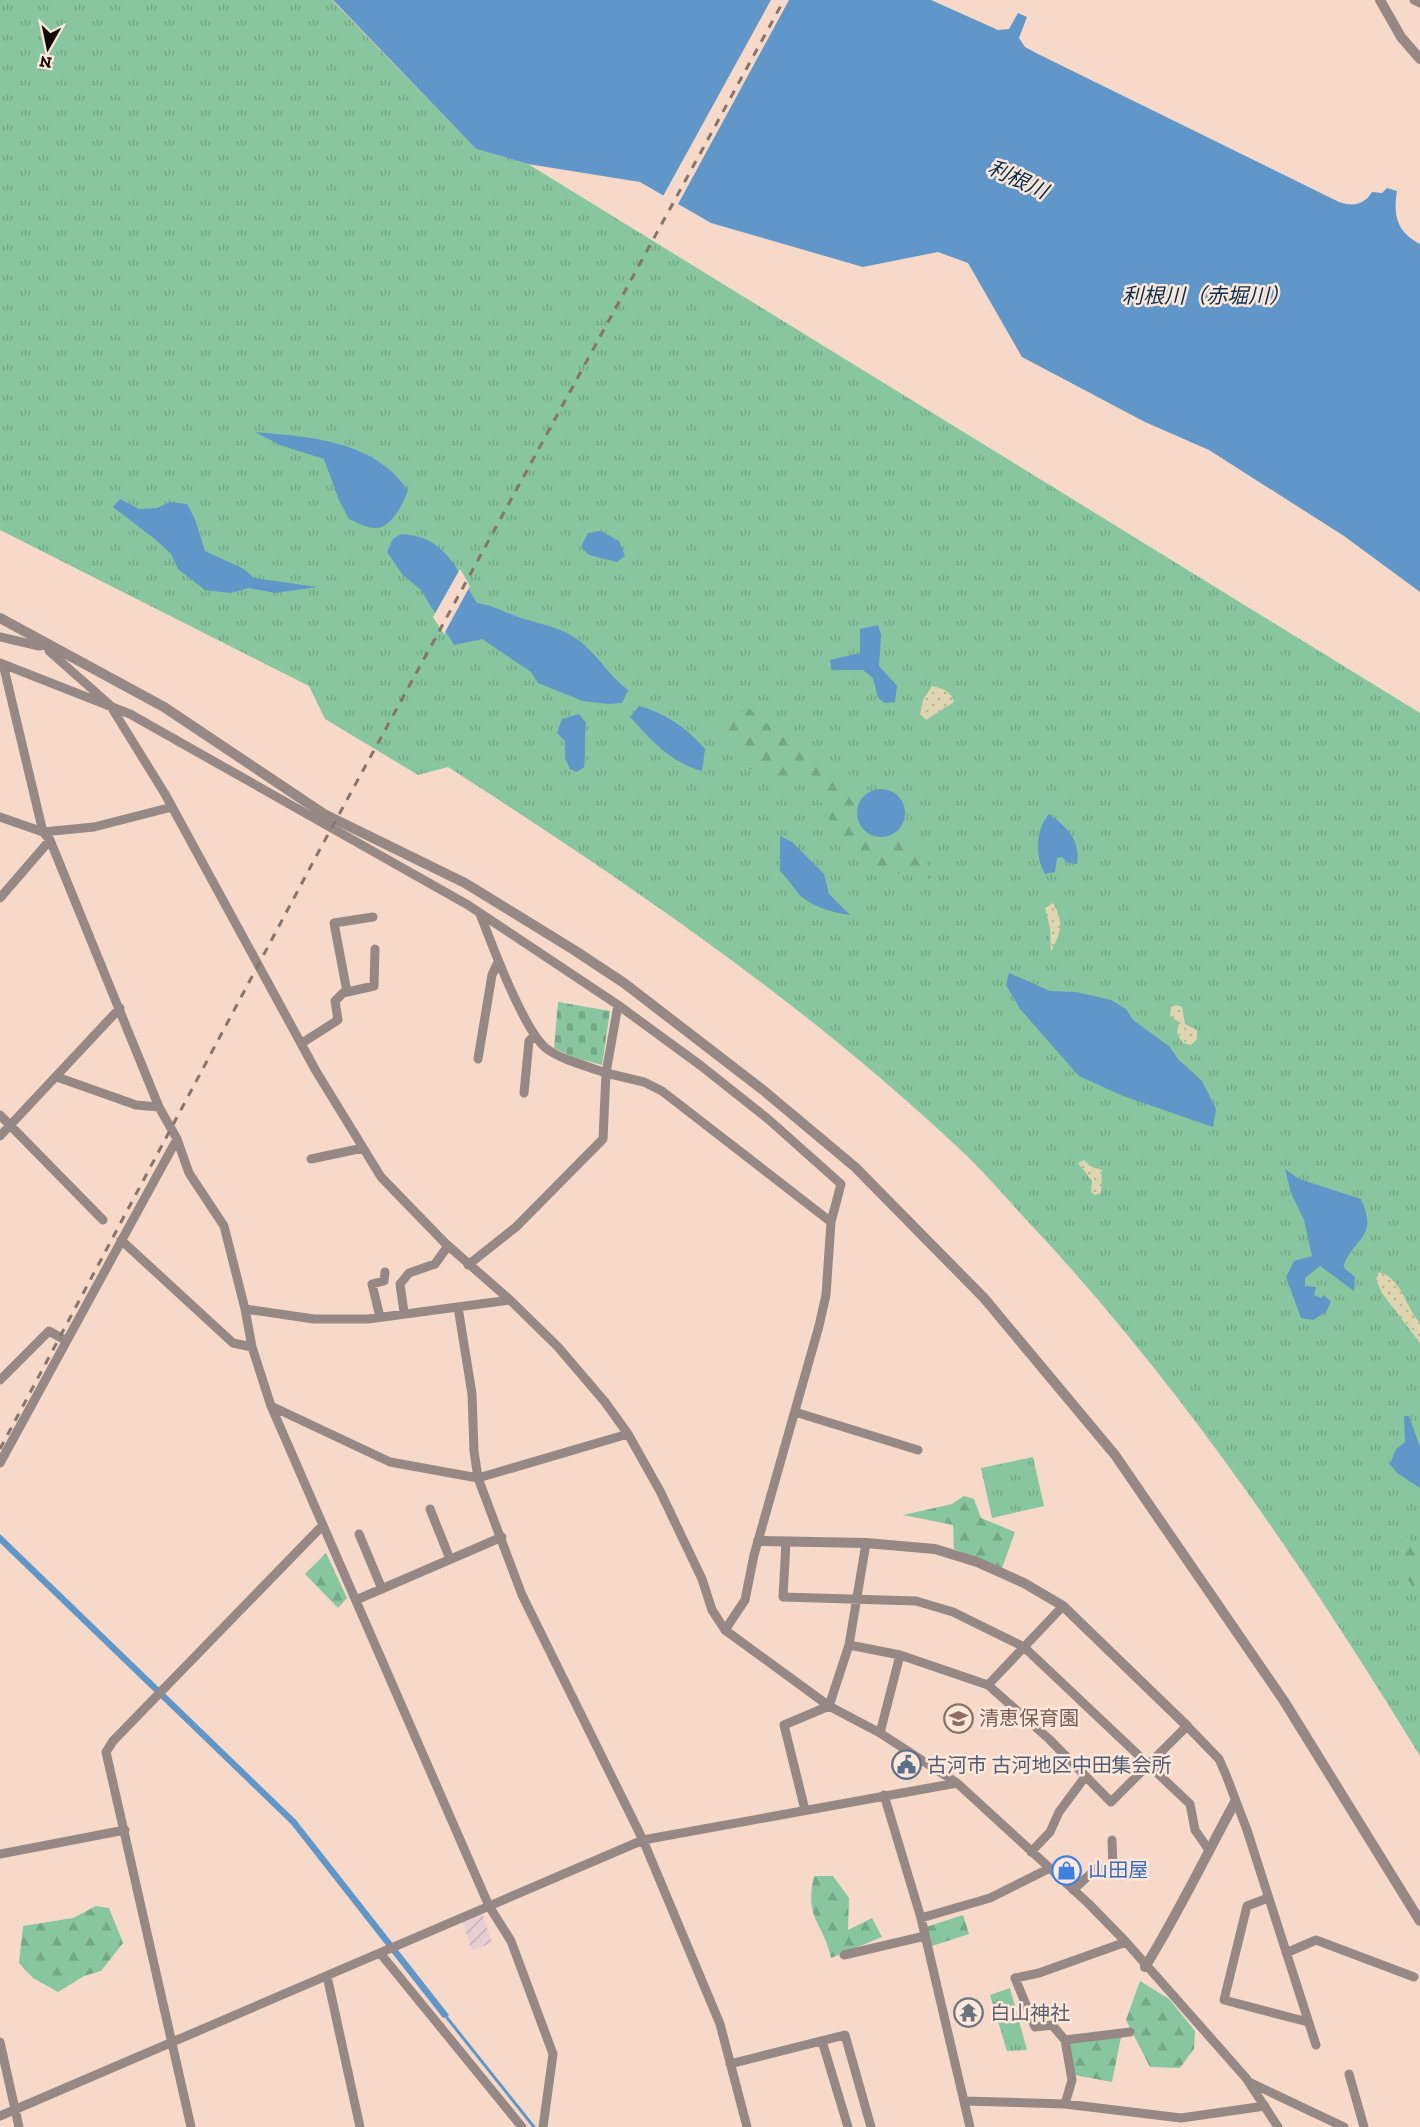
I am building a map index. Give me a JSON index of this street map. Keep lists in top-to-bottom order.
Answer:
{
  "water": ["利根川", "利根川（赤堀川）"],
  "places": {
    "school or university": ["清恵保育園"],
    "public building": ["古河市 古河地区中田集会所"],
    "shop": ["山田屋"],
    "temple": ["白山神社"]
  },
  "north": "bottom"
}
